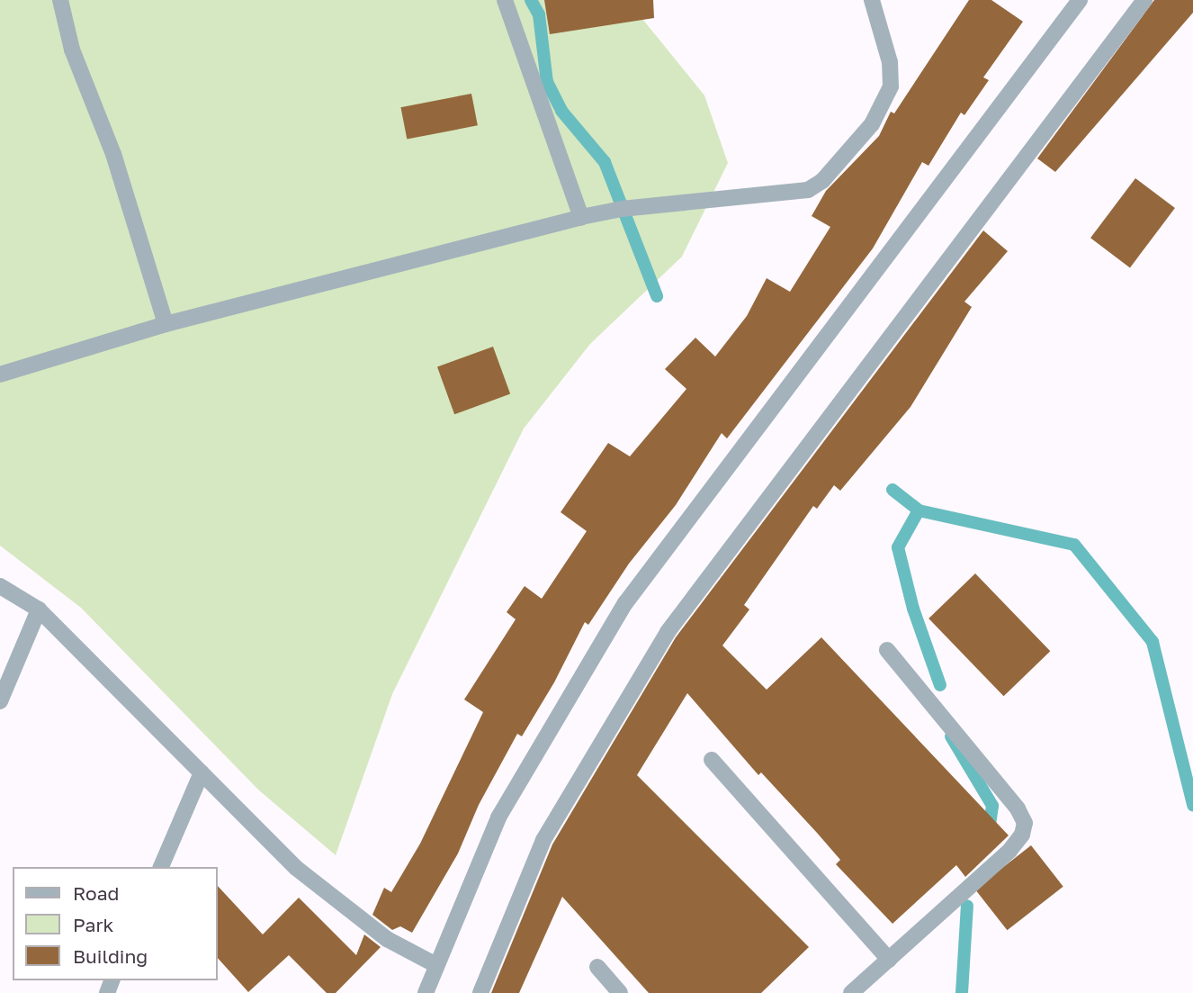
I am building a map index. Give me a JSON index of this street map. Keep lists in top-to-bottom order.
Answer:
{
  "legend": ["Road", "Park", "Building"]
}
